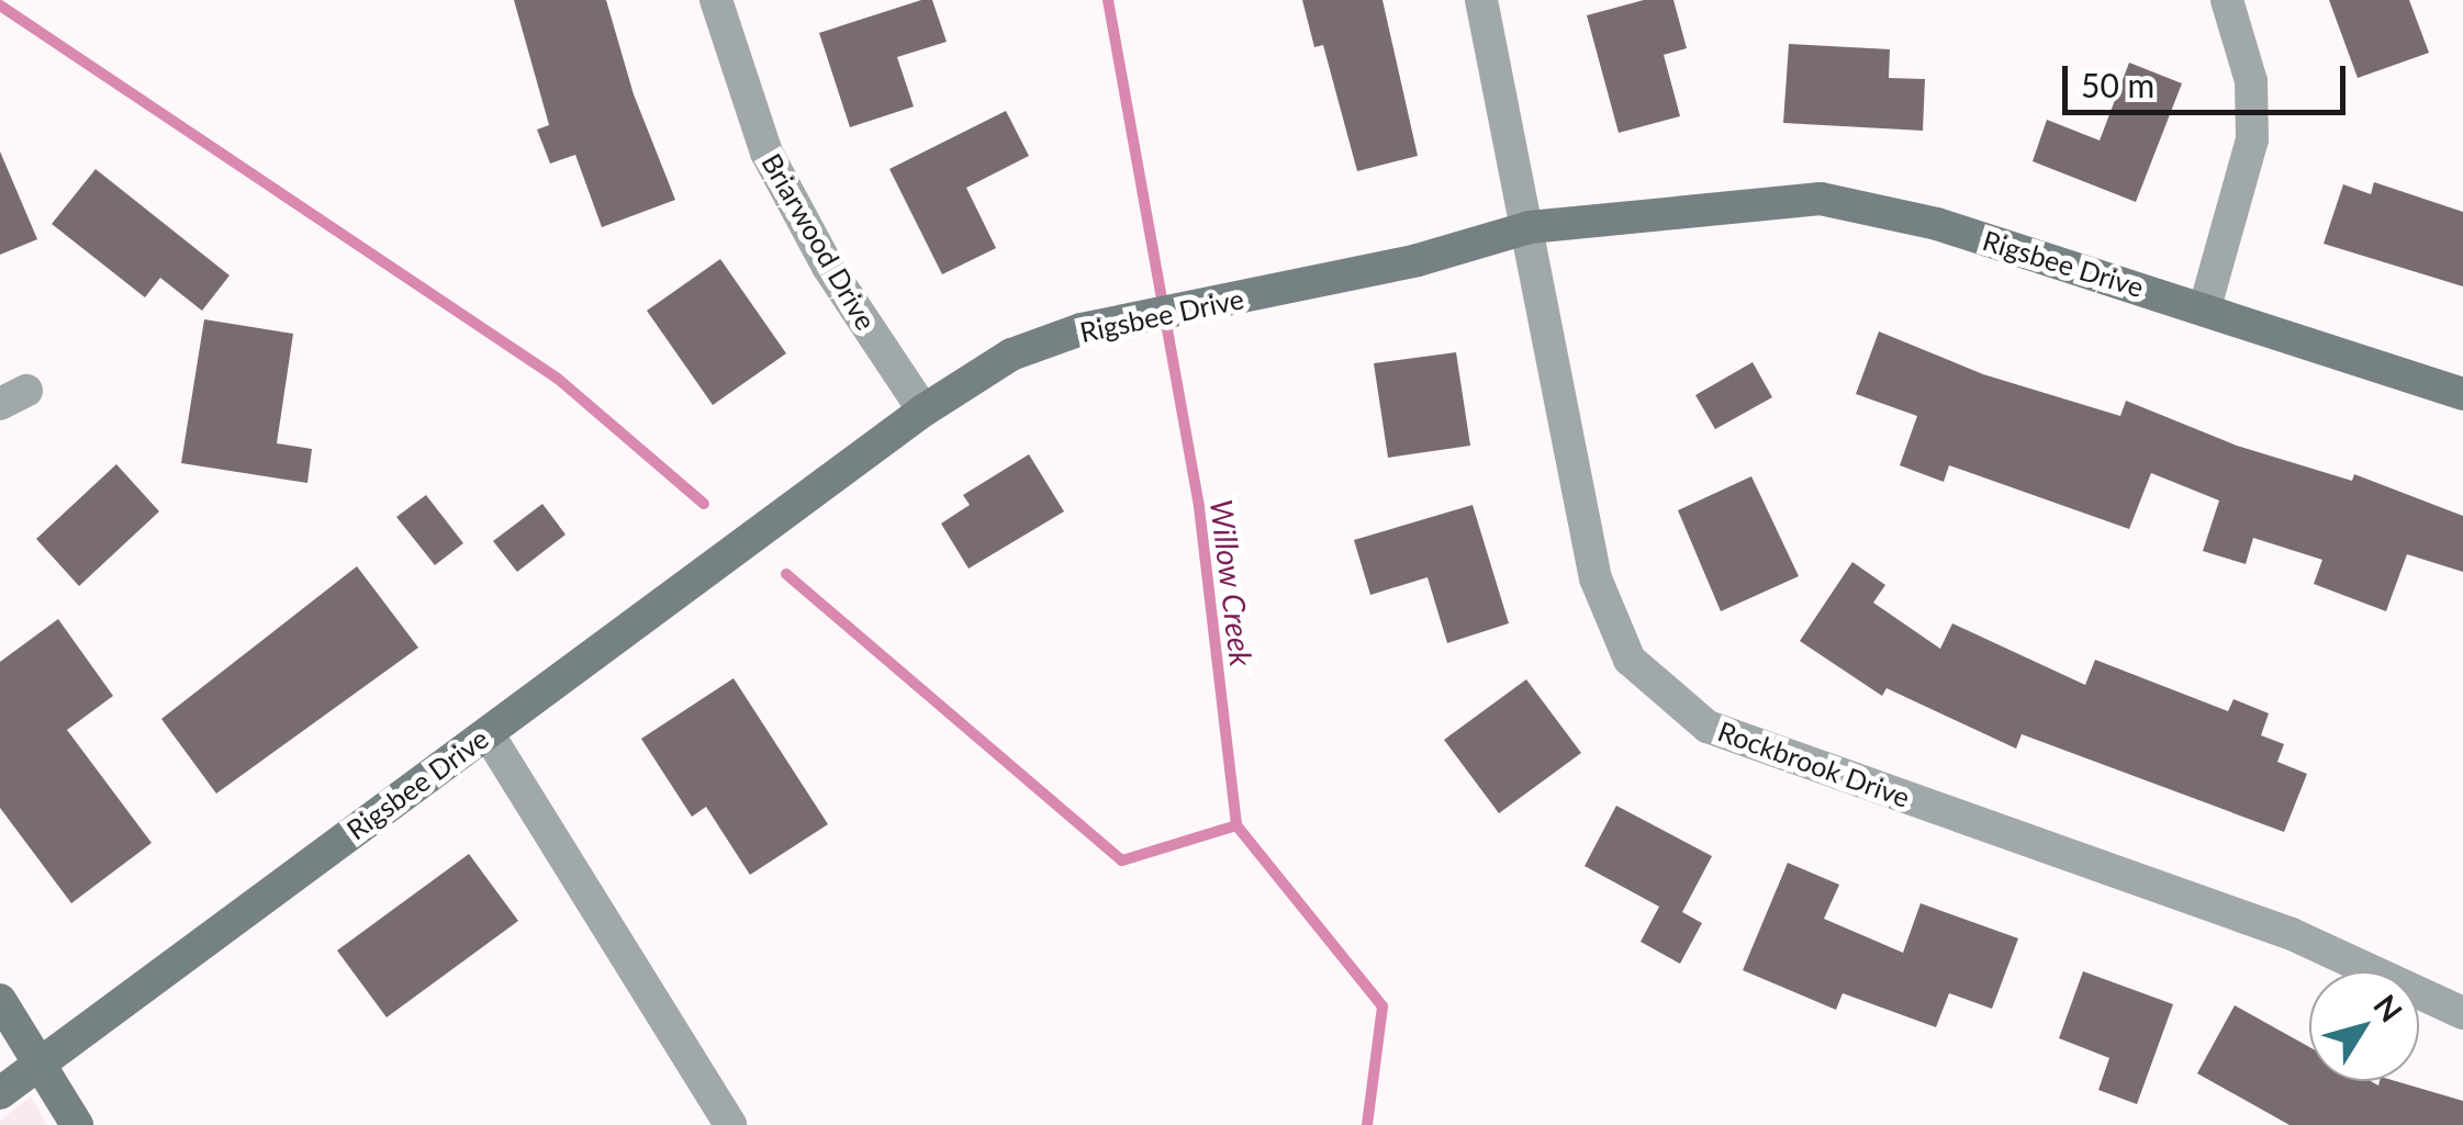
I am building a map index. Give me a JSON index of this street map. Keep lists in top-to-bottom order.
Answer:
{
  "streets": {
    "street": ["Briarwood Drive", "Rigsbee Drive", "Rockbrook Drive"]
  },
  "crossings": [
    ["Briarwood Drive", "Rigsbee Drive"],
    ["Rigsbee Drive", "Rockbrook Drive"]
  ],
  "water": ["Willow Creek"],
  "scale_bar": "50 m",
  "north": "top right"
}
